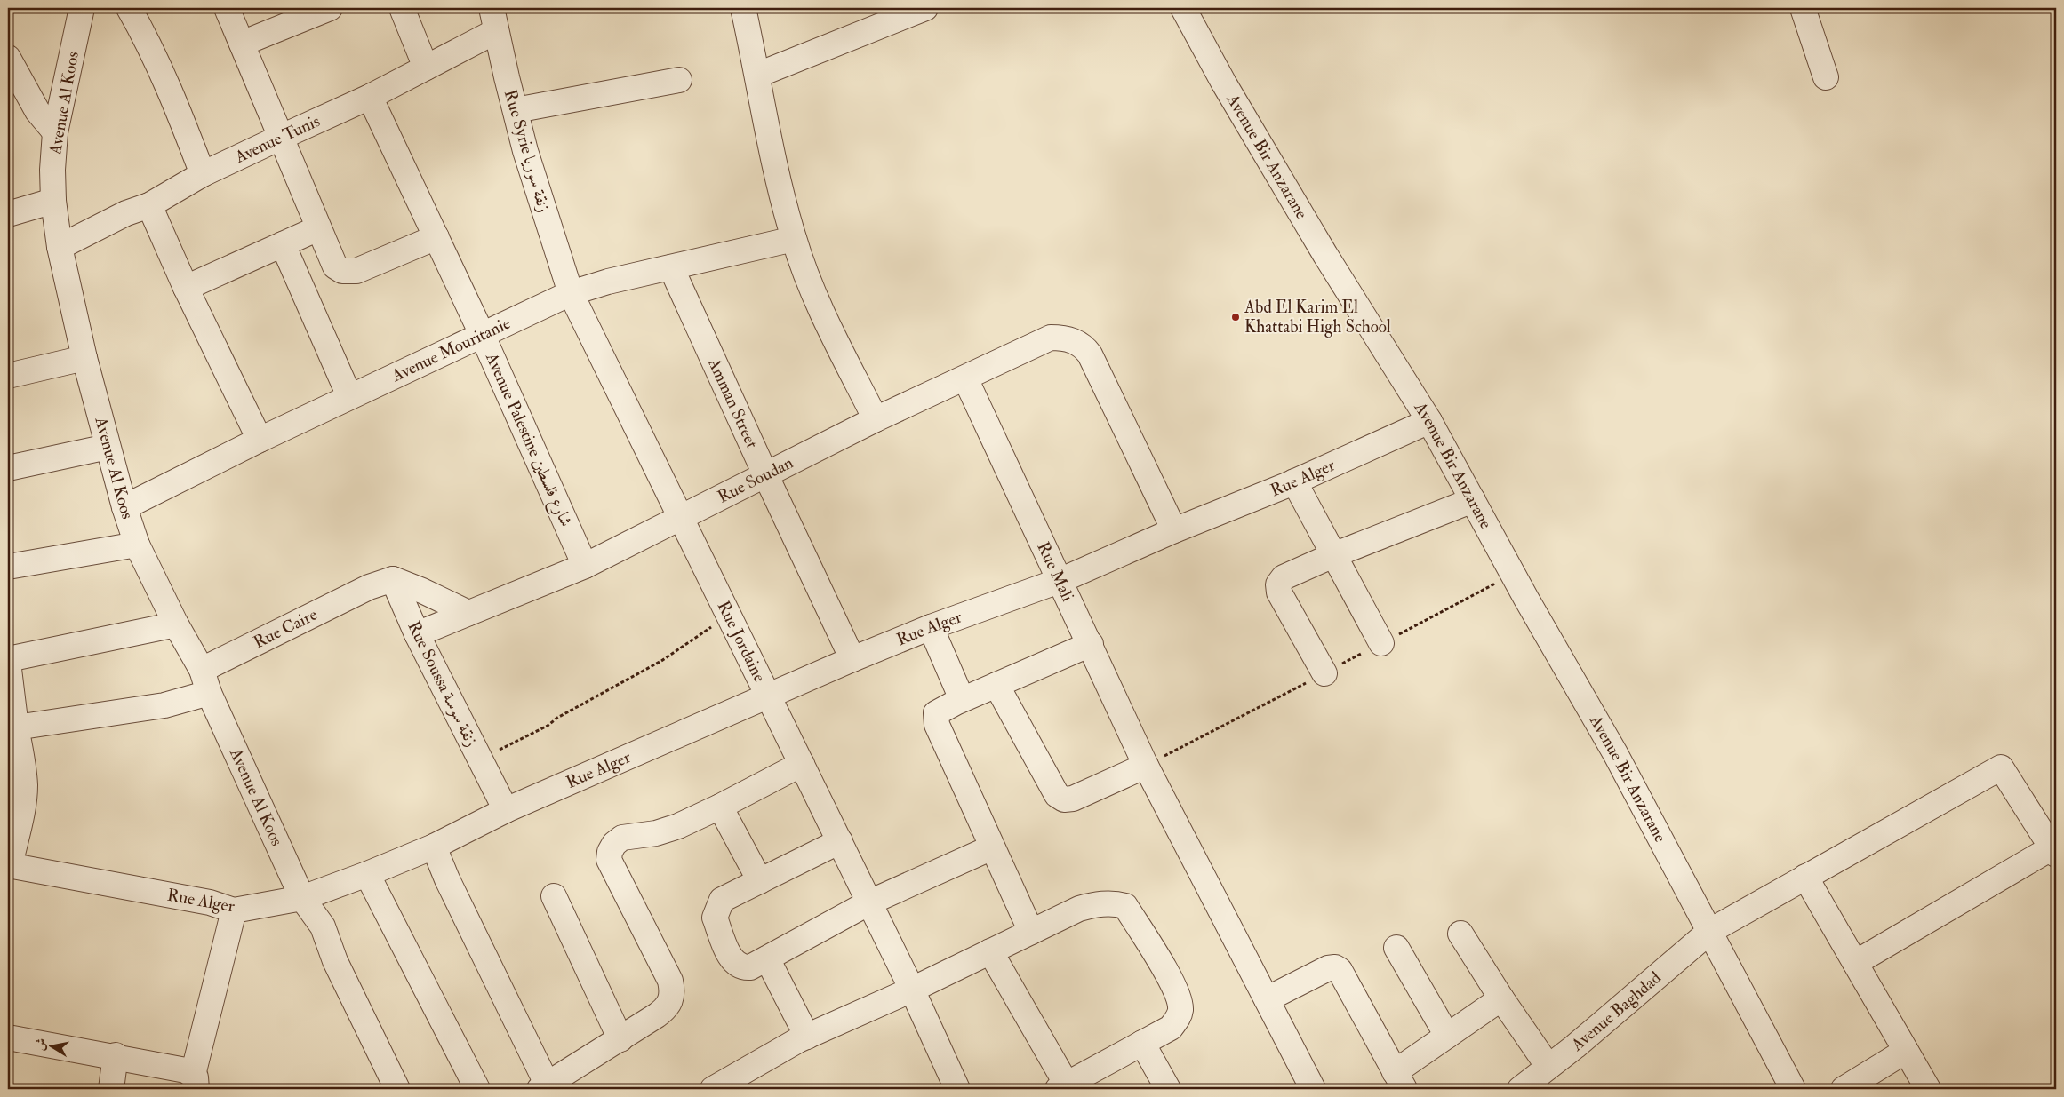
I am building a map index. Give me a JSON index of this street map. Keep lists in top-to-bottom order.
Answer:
{
  "streets": {
    "street": [
      "Avenue Al Koos",
      "Avenue Tunis",
      "Rue Syrie زنقة سوريا",
      "Avenue Bir Anzarane",
      "Avenue Mouritanie",
      "Amman Street",
      "Avenue Palestine شارع فلسطين",
      "Rue Alger",
      "Rue Soudan",
      "Rue Mali",
      "Rue Caire",
      "Rue Jordaine",
      "Rue Soussa زنقة سوسة",
      "Avenue Baghdad"
    ]
  },
  "crossings": [
    ["Avenue Al Koos", "Avenue Tunis"],
    ["Avenue Al Koos", "Avenue Mouritanie"],
    ["Avenue Al Koos", "Rue Alger"],
    ["Avenue Al Koos", "Rue Caire"],
    ["Avenue Tunis", "Rue Syrie زنقة سوريا"],
    ["Avenue Tunis", "Avenue Palestine شارع فلسطين"],
    ["Rue Syrie زنقة سوريا", "Avenue Mouritanie"],
    ["Rue Syrie زنقة سوريا", "Rue Jordaine"],
    ["Avenue Bir Anzarane", "Rue Alger"],
    ["Avenue Bir Anzarane", "Avenue Baghdad"],
    ["Avenue Mouritanie", "Amman Street"],
    ["Avenue Mouritanie", "Avenue Palestine شارع فلسطين"],
    ["Avenue Mouritanie", "Rue Jordaine"],
    ["Amman Street", "Rue Alger"],
    ["Amman Street", "Rue Soudan"],
    ["Avenue Palestine شارع فلسطين", "Rue Soudan"],
    ["Rue Alger", "Rue Soudan"],
    ["Rue Alger", "Rue Mali"],
    ["Rue Alger", "Rue Jordaine"],
    ["Rue Alger", "Rue Soussa زنقة سوسة"],
    ["Rue Soudan", "Rue Mali"],
    ["Rue Soudan", "Rue Jordaine"],
    ["Rue Soudan", "Rue Soussa زنقة سوسة"],
    ["Rue Caire", "Rue Soussa زنقة سوسة"]
  ],
  "places": ["Abd El Karim El Khattabi High School"],
  "north": "left"
}
